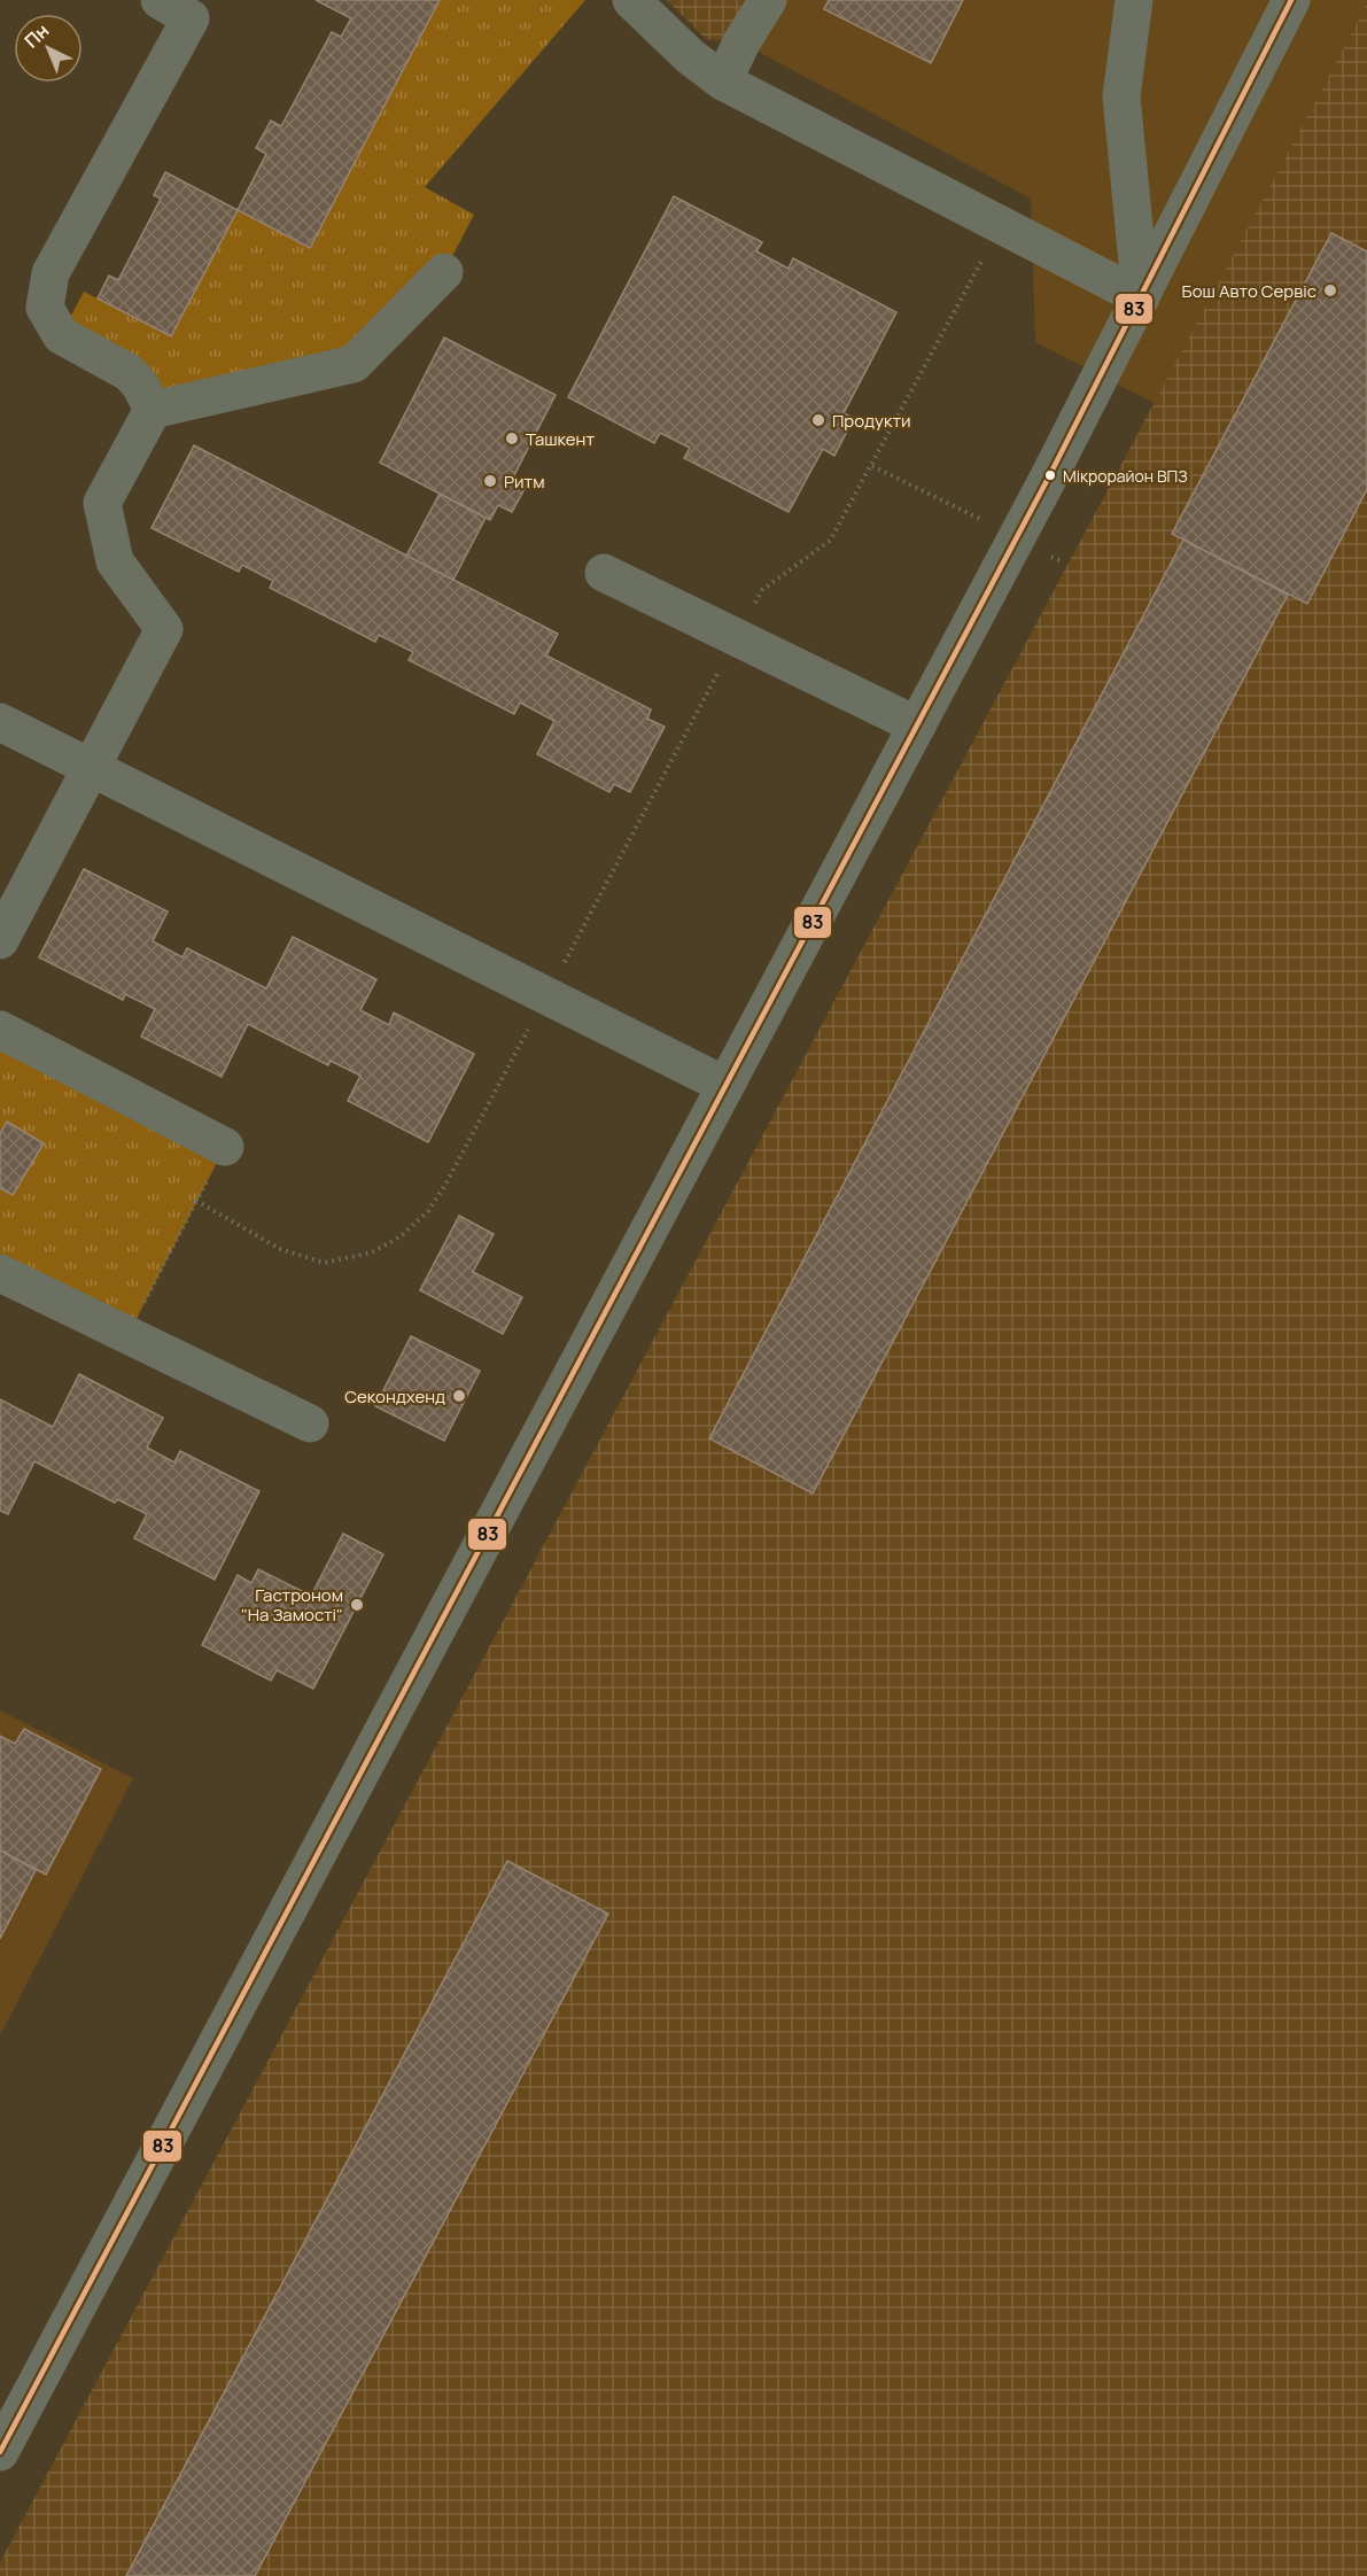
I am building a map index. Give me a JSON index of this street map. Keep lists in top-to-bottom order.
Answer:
{
  "places": [
    "Бош Авто Сервіс",
    "Продукти",
    "Ташкент",
    "Мікрорайон ВПЗ",
    "Ритм",
    "Секондхенд",
    "Гастроном \"На Замості\""
  ],
  "lines": ["transit line 83"],
  "north": "top left"
}
